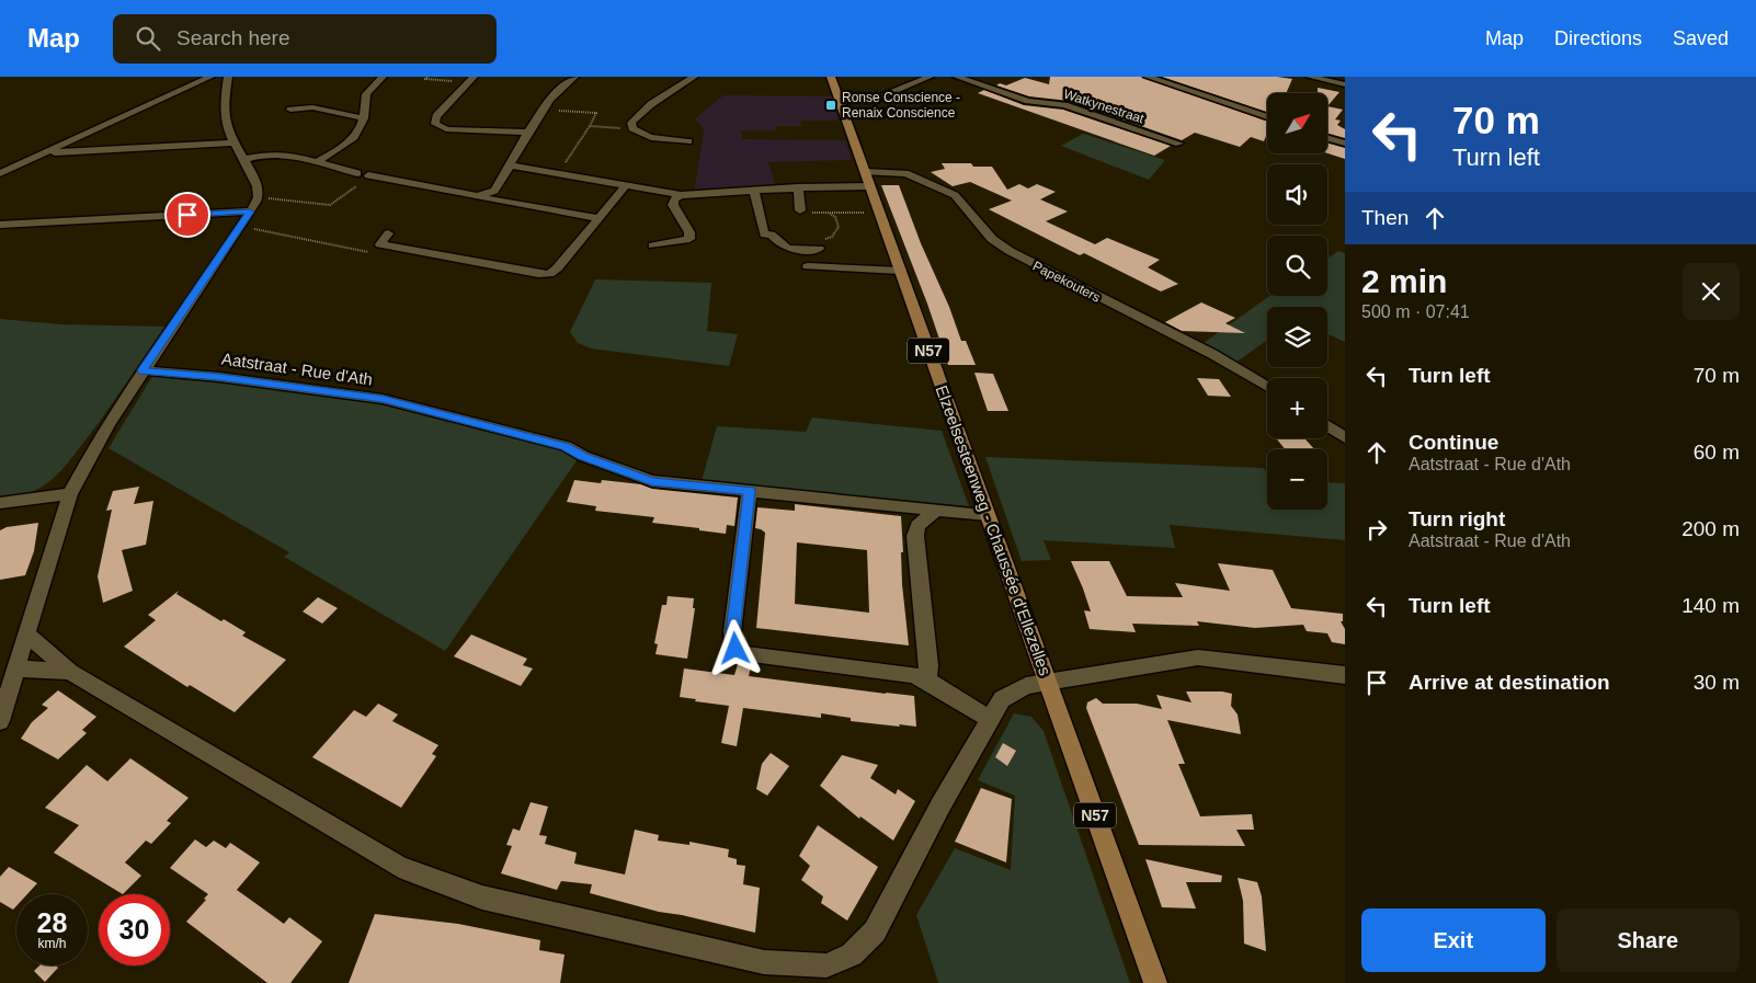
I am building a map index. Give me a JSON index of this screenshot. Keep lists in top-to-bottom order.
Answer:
{
  "streets": {
    "main road": ["N57", "Elzeelsesteenweg - Chaussée d'Ellezelles"],
    "street": ["Watkynestraat", "Papekouters", "Aatstraat - Rue d'Ath"]
  },
  "crossings": [
    ["Papekouters", "Elzeelsesteenweg - Chaussée d'Ellezelles"],
    ["Aatstraat - Rue d'Ath", "Elzeelsesteenweg - Chaussée d'Ellezelles"]
  ],
  "places": {
    "transit": ["Ronse Conscience - Renaix Conscience"]
  },
  "north": "top right",
  "page": {
    "header": "Map",
    "search": "Search here",
    "nav": ["Map", "Directions", "Saved"],
    "turn": ["70 m", "Turn left"],
    "map_buttons": ["+", "−"],
    "then": "Then",
    "heading": ["2 min", "500 m · 07:41"],
    "list": [
      {
        "name": "Turn left",
        "value": "70 m"
      },
      {
        "name": "Continue",
        "note": "Aatstraat - Rue d'Ath",
        "value": "60 m"
      },
      {
        "name": "Turn right",
        "note": "Aatstraat - Rue d'Ath",
        "value": "200 m"
      },
      {
        "name": "Turn left",
        "value": "140 m"
      },
      {
        "name": "Arrive at destination",
        "value": "30 m"
      }
    ],
    "speed": "28 km/h",
    "limit": "30",
    "buttons": ["Exit", "Share"]
  }
}
